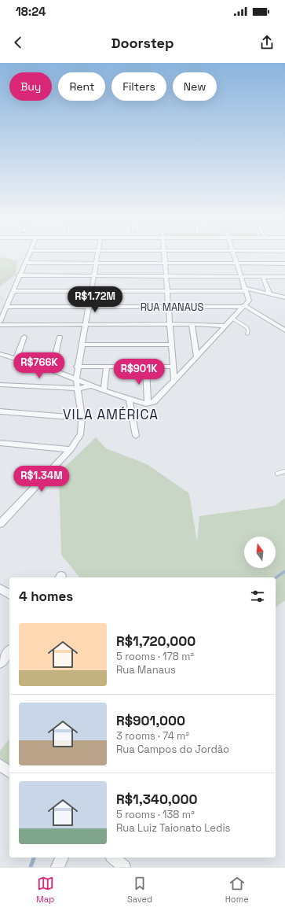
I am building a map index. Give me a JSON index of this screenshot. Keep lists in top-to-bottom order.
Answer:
{
  "streets": {
    "street": ["RUA MANAUS"]
  },
  "districts": ["VILA AMÉRICA"],
  "north": "top",
  "page": {
    "status": "18:24",
    "header": "Doorstep",
    "chip": [
      "Buy",
      "Rent",
      "Filters",
      "New"
    ],
    "price": [
      "R$1.72M",
      "R$766K",
      "R$901K",
      "R$1.34M"
    ],
    "heading": "4 homes",
    "list": [
      {
        "name": "R$1,720,000",
        "note": "5 rooms · 178 m² · Rua Manaus"
      },
      {
        "name": "R$901,000",
        "note": "3 rooms · 74 m² · Rua Campos do Jordão"
      },
      {
        "name": "R$1,340,000",
        "note": "5 rooms · 138 m² · Rua Luiz Taionato Ledis"
      }
    ],
    "tabs": ["Map", "Saved", "Home"]
  }
}
